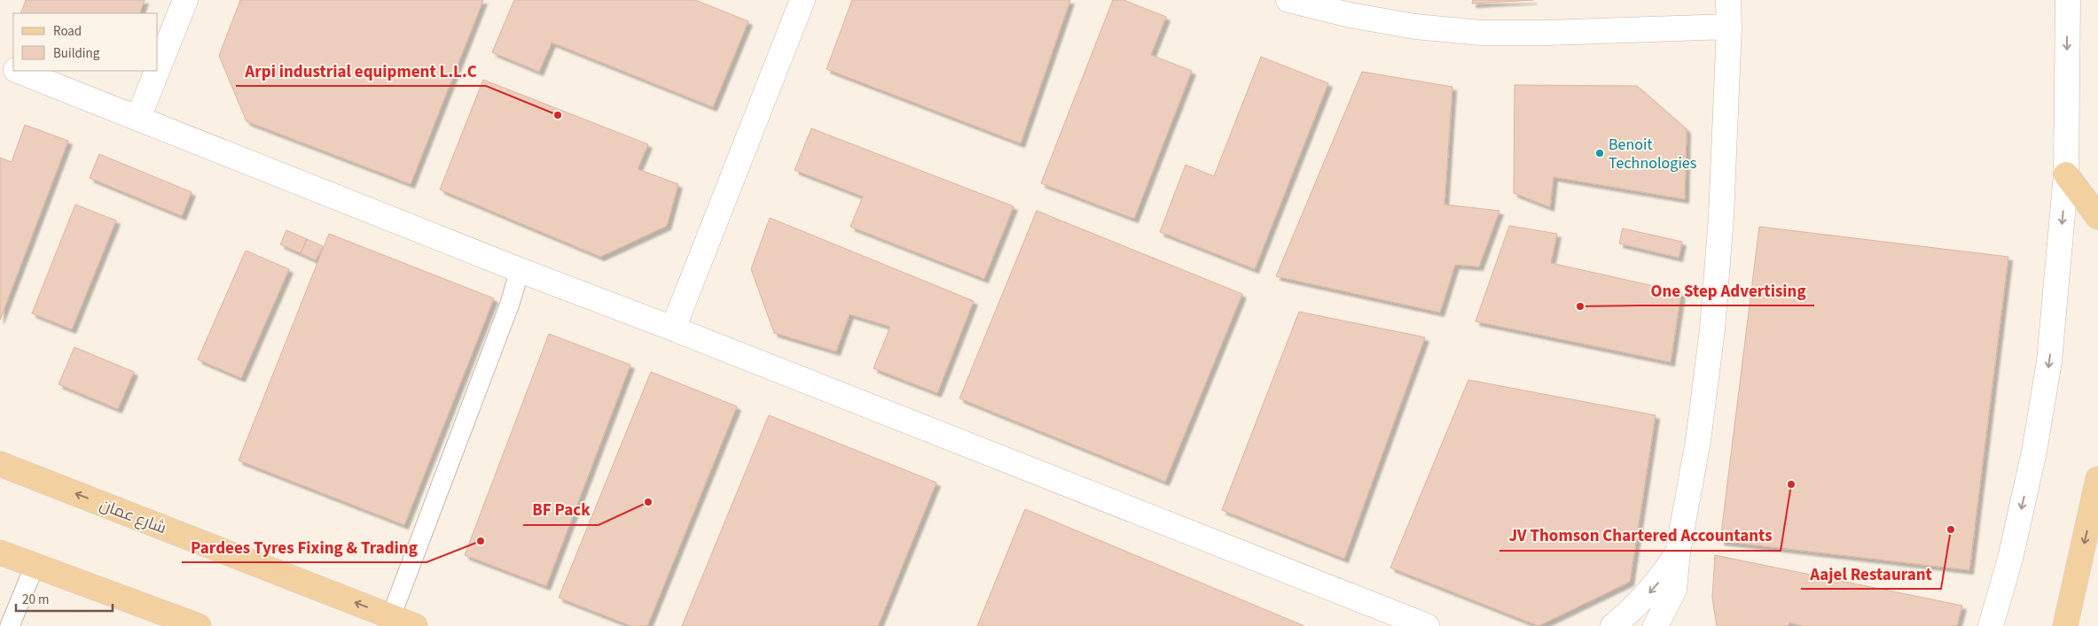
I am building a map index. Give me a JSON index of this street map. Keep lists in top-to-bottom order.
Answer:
{
  "streets": {
    "main road": ["شارع عمان"]
  },
  "places": [
    "Arpi industrial equipment L.L.C",
    "Benoit Technologies",
    "One Step Advertising",
    "JV Thomson Chartered Accountants",
    "BF Pack",
    "Aajel Restaurant",
    "Pardees Tyres Fixing & Trading"
  ],
  "legend": ["Road", "Building"],
  "scale_bar": "20 m"
}
